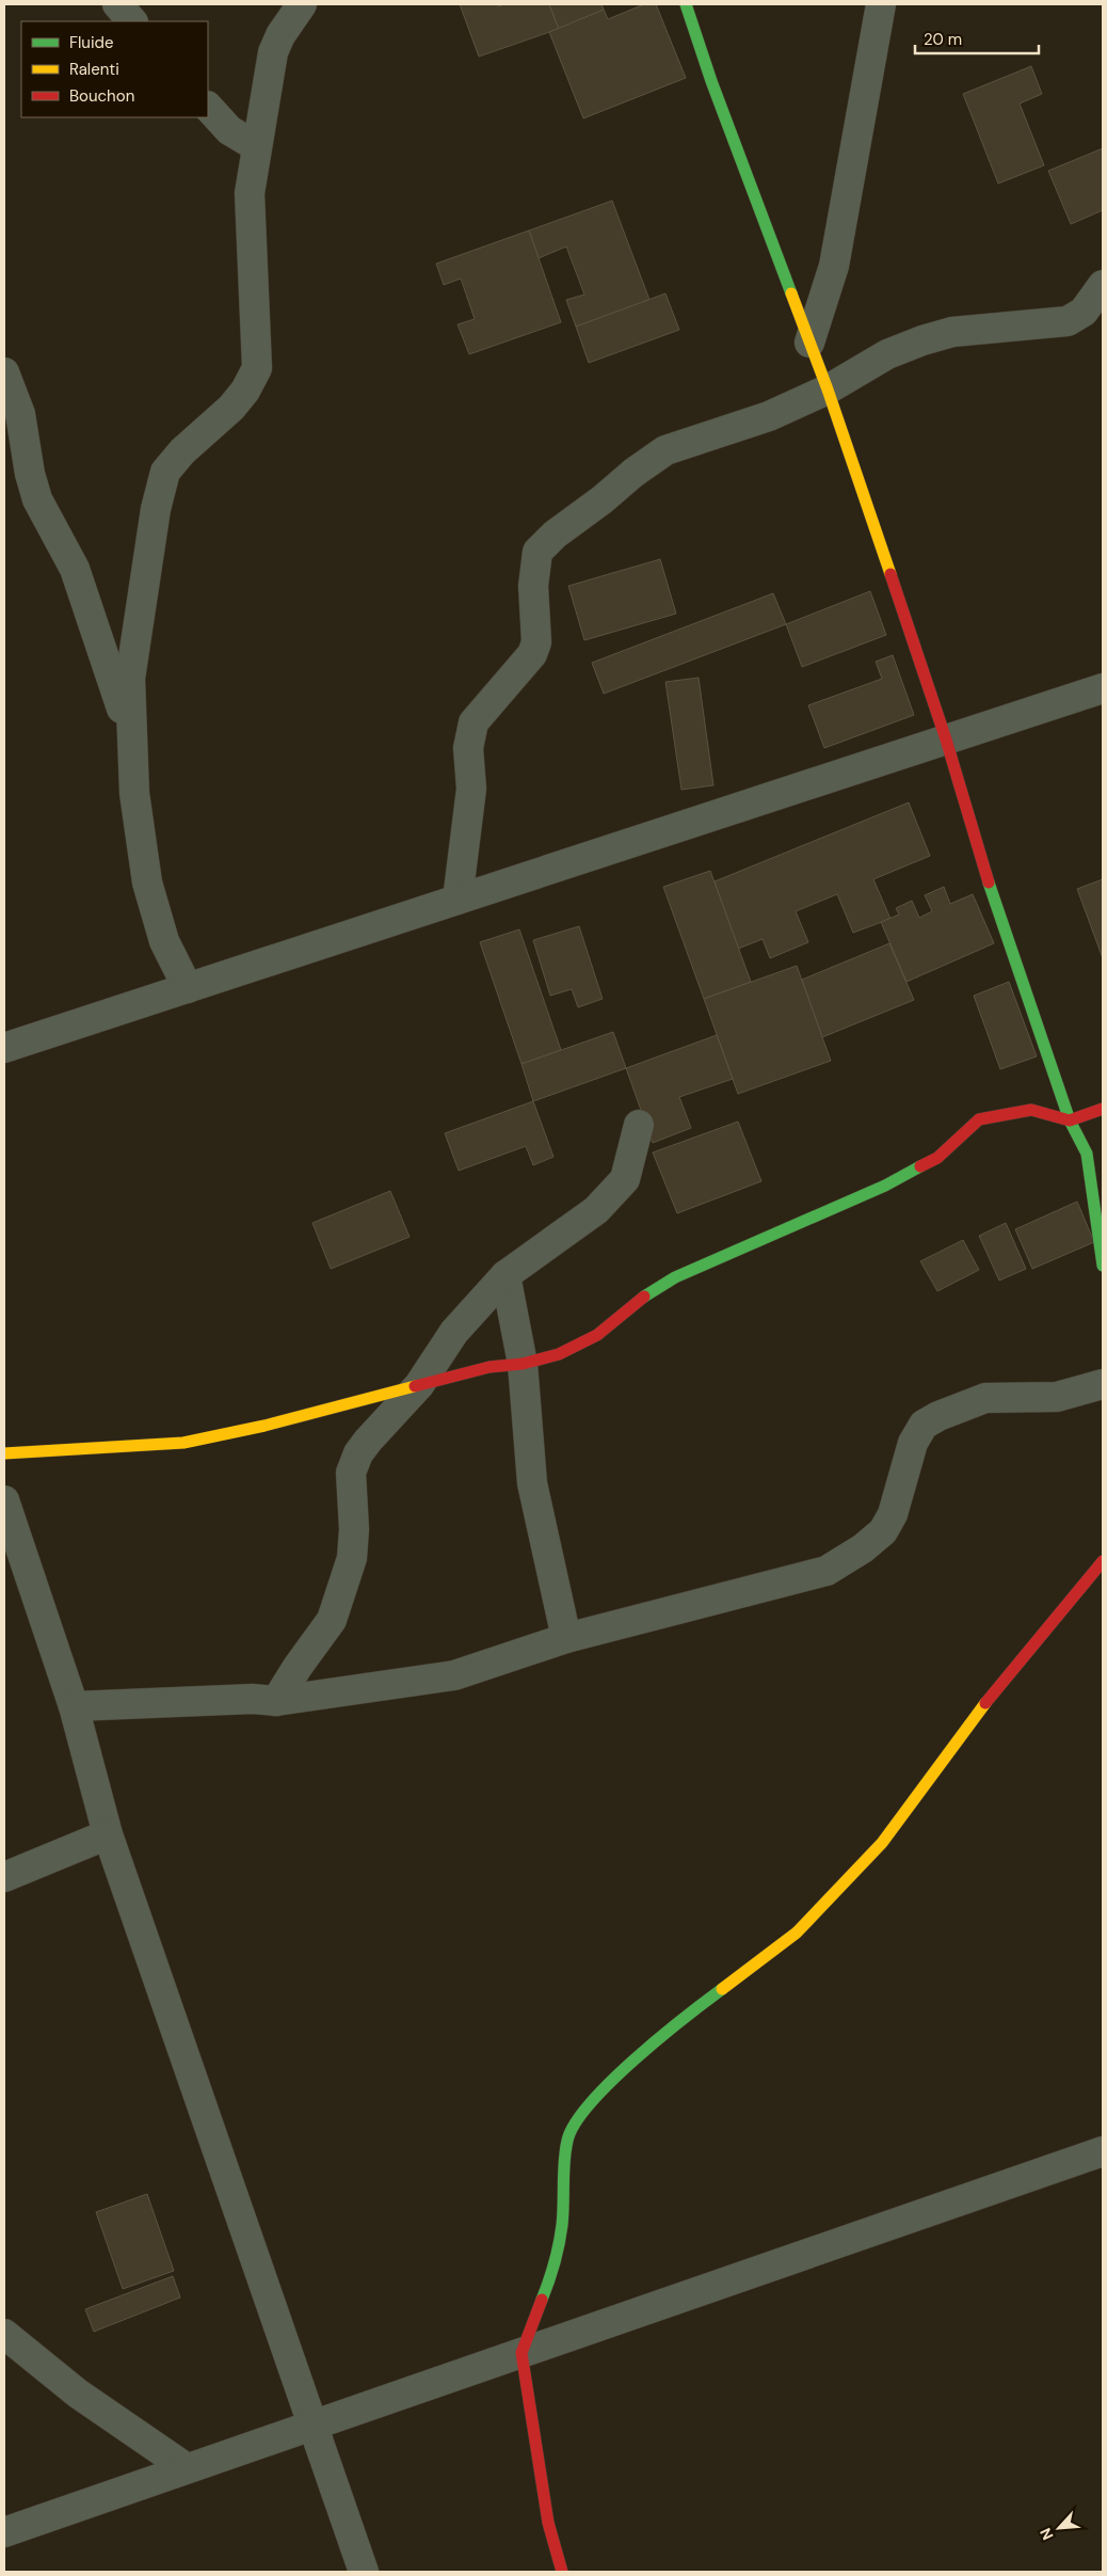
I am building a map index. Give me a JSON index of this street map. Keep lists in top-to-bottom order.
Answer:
{
  "legend": ["Fluide", "Ralenti", "Bouchon"],
  "scale_bar": "20 m",
  "north": "bottom left"
}
